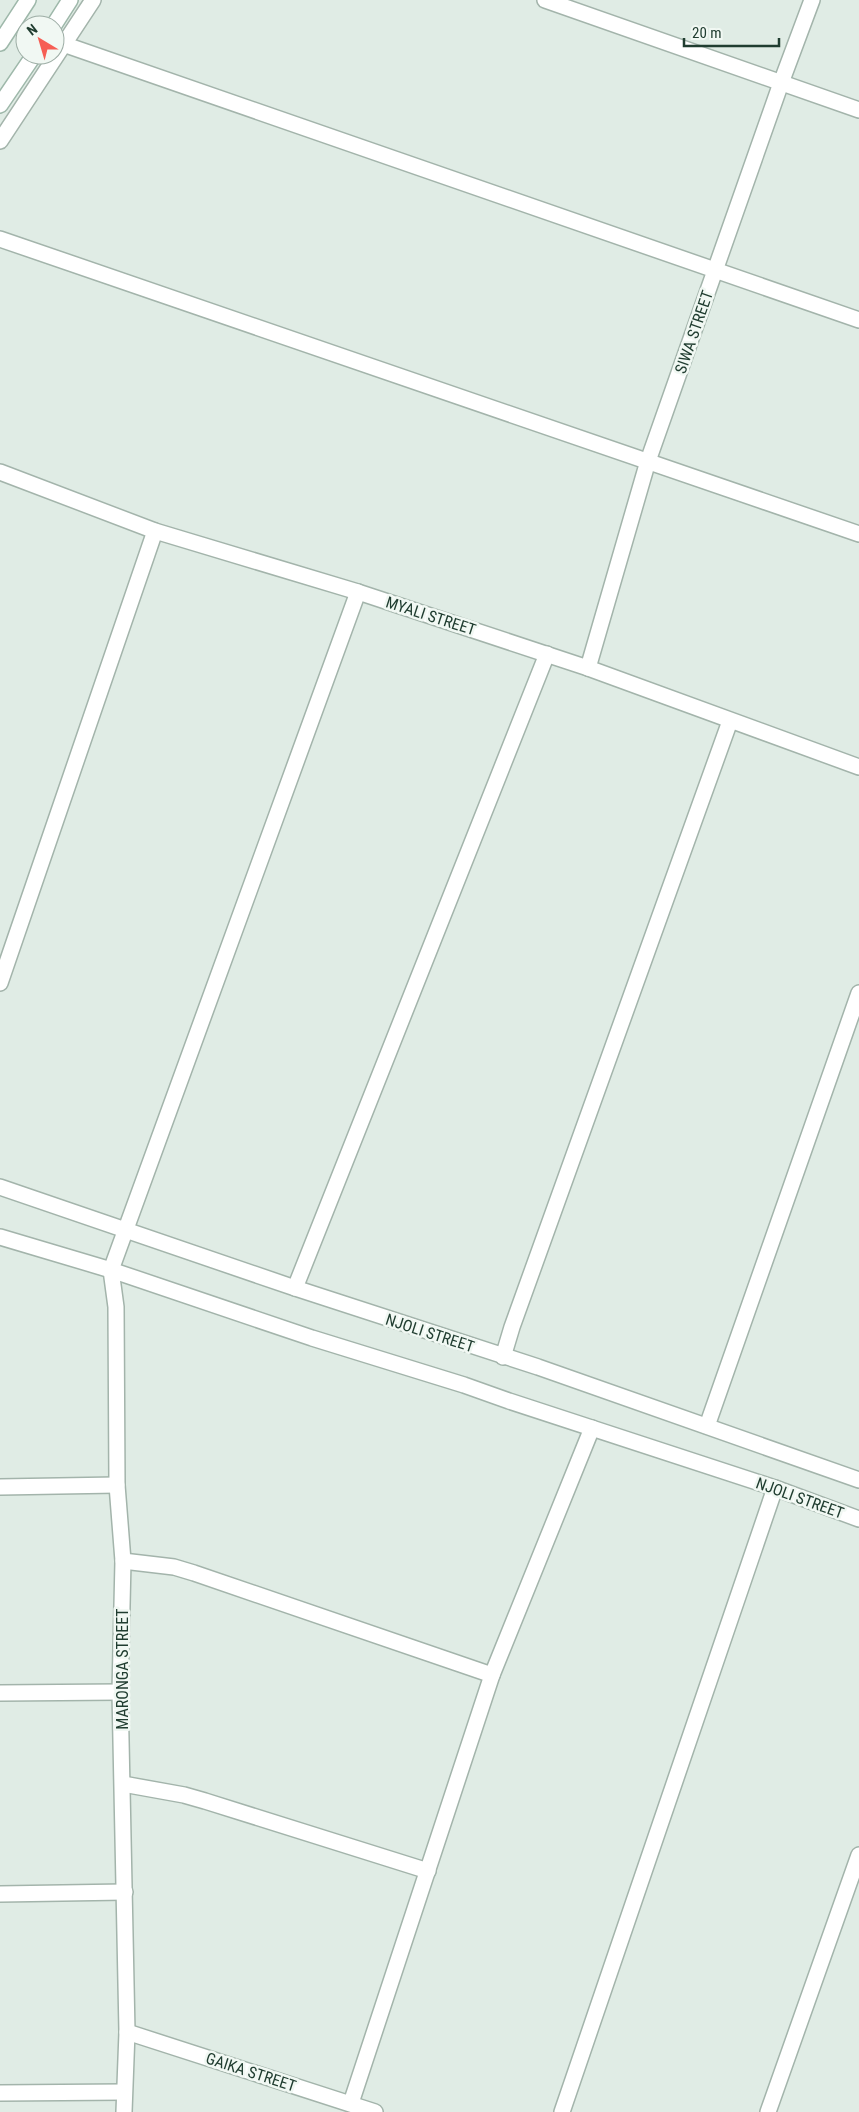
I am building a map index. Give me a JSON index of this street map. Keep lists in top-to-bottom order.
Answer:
{
  "streets": {
    "street": [
      "SIWA STREET",
      "MYALI STREET",
      "NJOLI STREET",
      "MARONGA STREET",
      "GAIKA STREET"
    ]
  },
  "crossings": [
    ["SIWA STREET", "MYALI STREET"],
    ["MYALI STREET", "MARONGA STREET"],
    ["NJOLI STREET", "MARONGA STREET"],
    ["MARONGA STREET", "GAIKA STREET"]
  ],
  "scale_bar": "20 m",
  "north": "top left"
}
